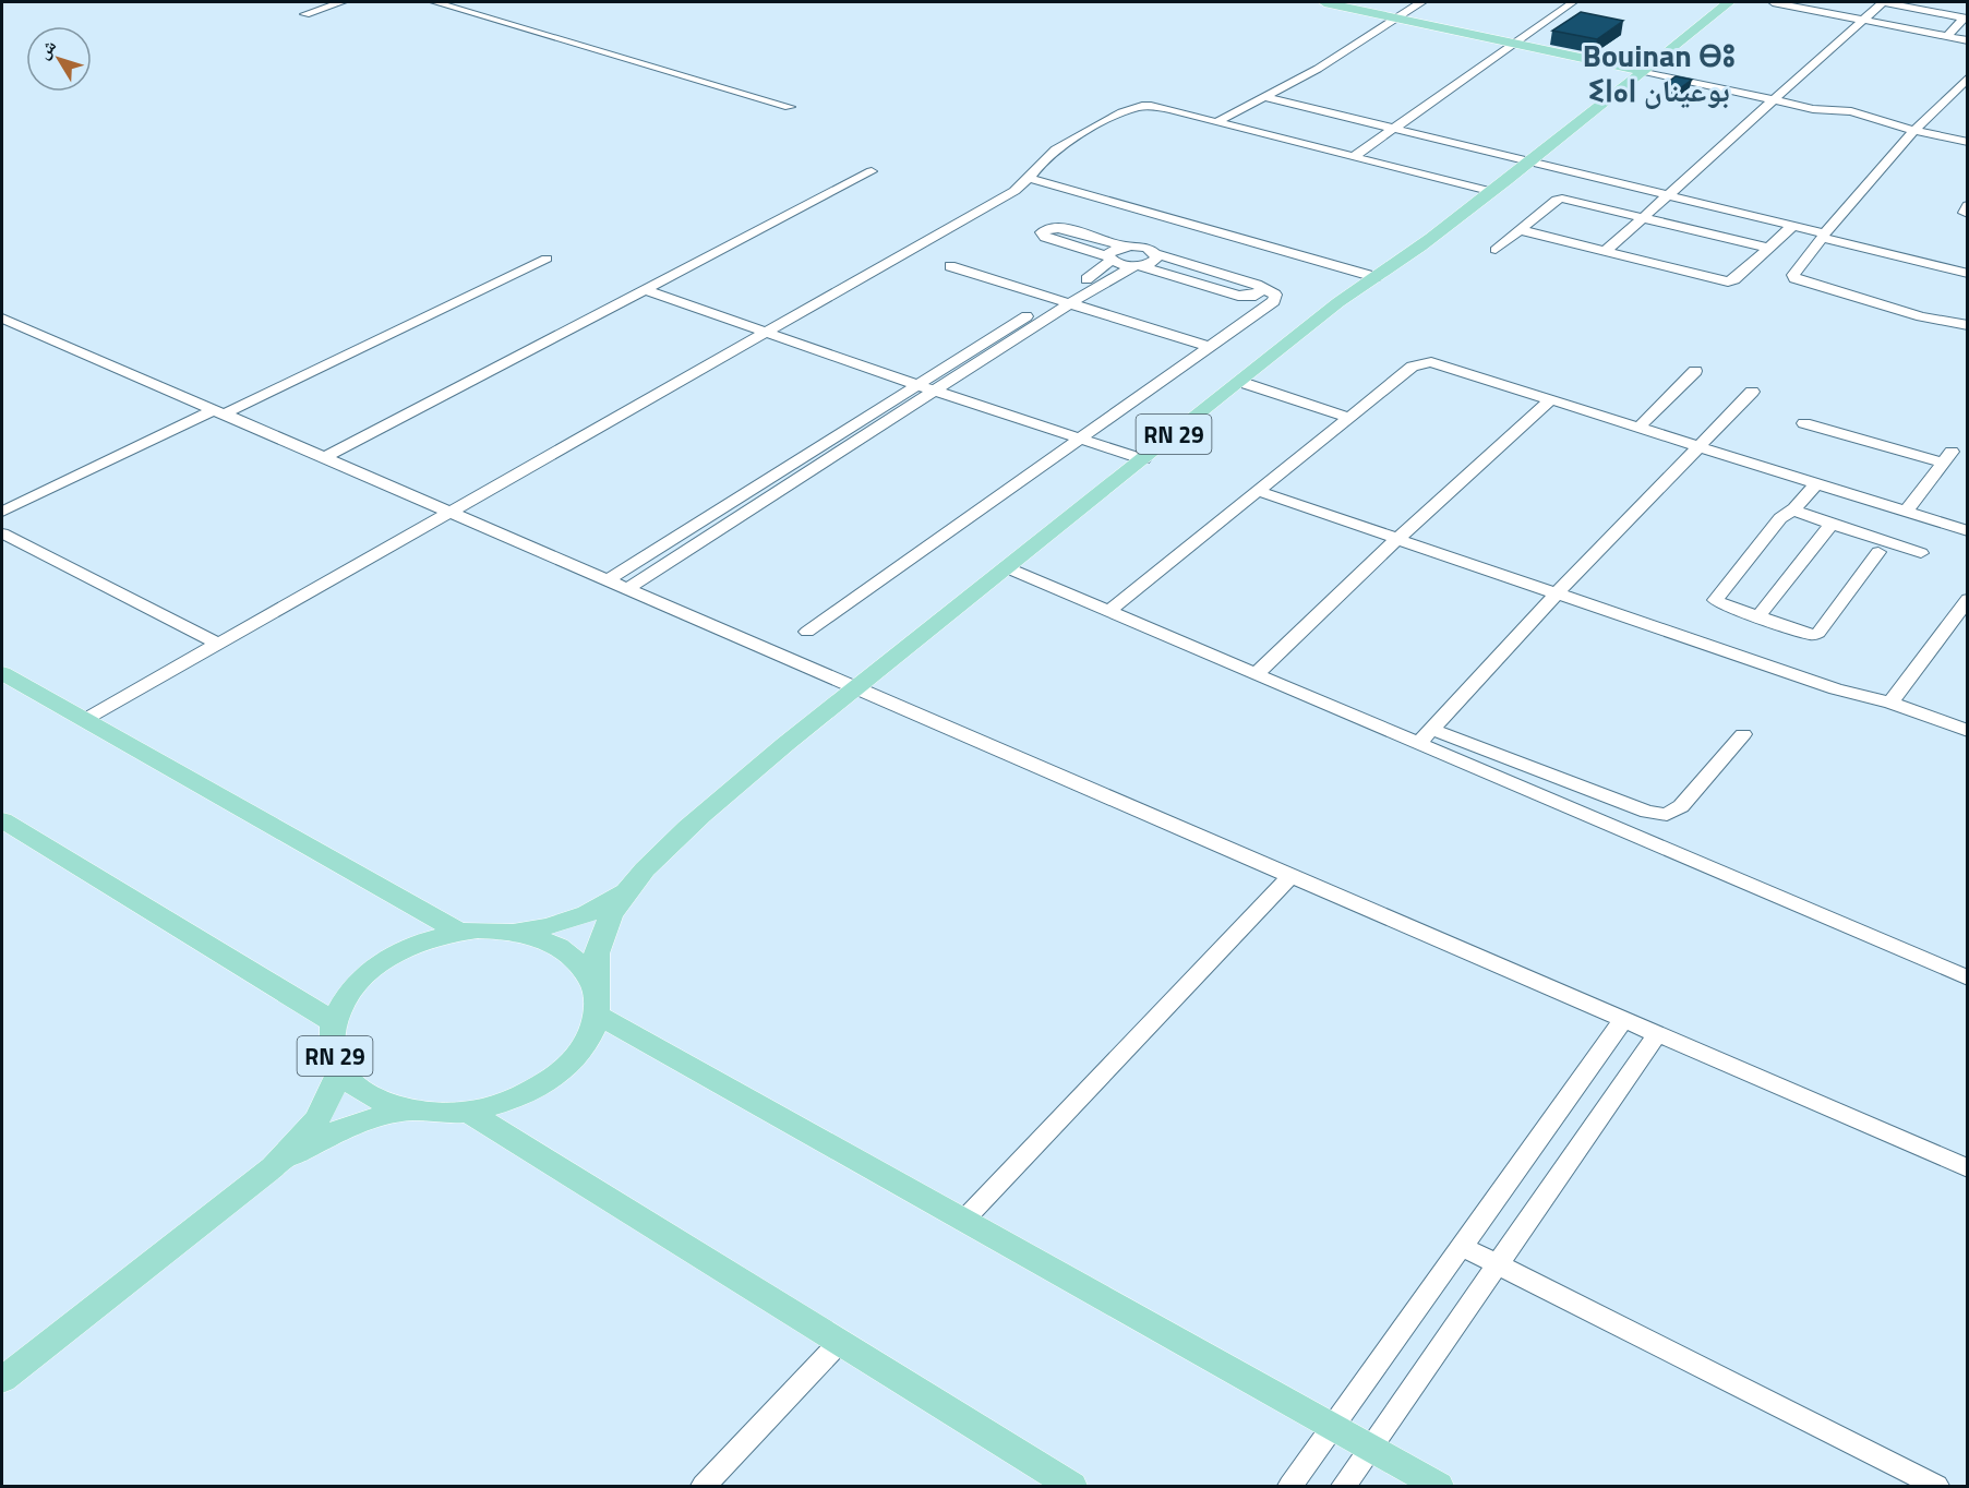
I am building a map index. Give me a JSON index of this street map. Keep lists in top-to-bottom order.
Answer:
{
  "streets": {
    "main road": ["RN 29"]
  },
  "districts": ["Bouinan ⴱⵓ ⵉⵏⴰⵏ بوعينان"],
  "north": "top left"
}
